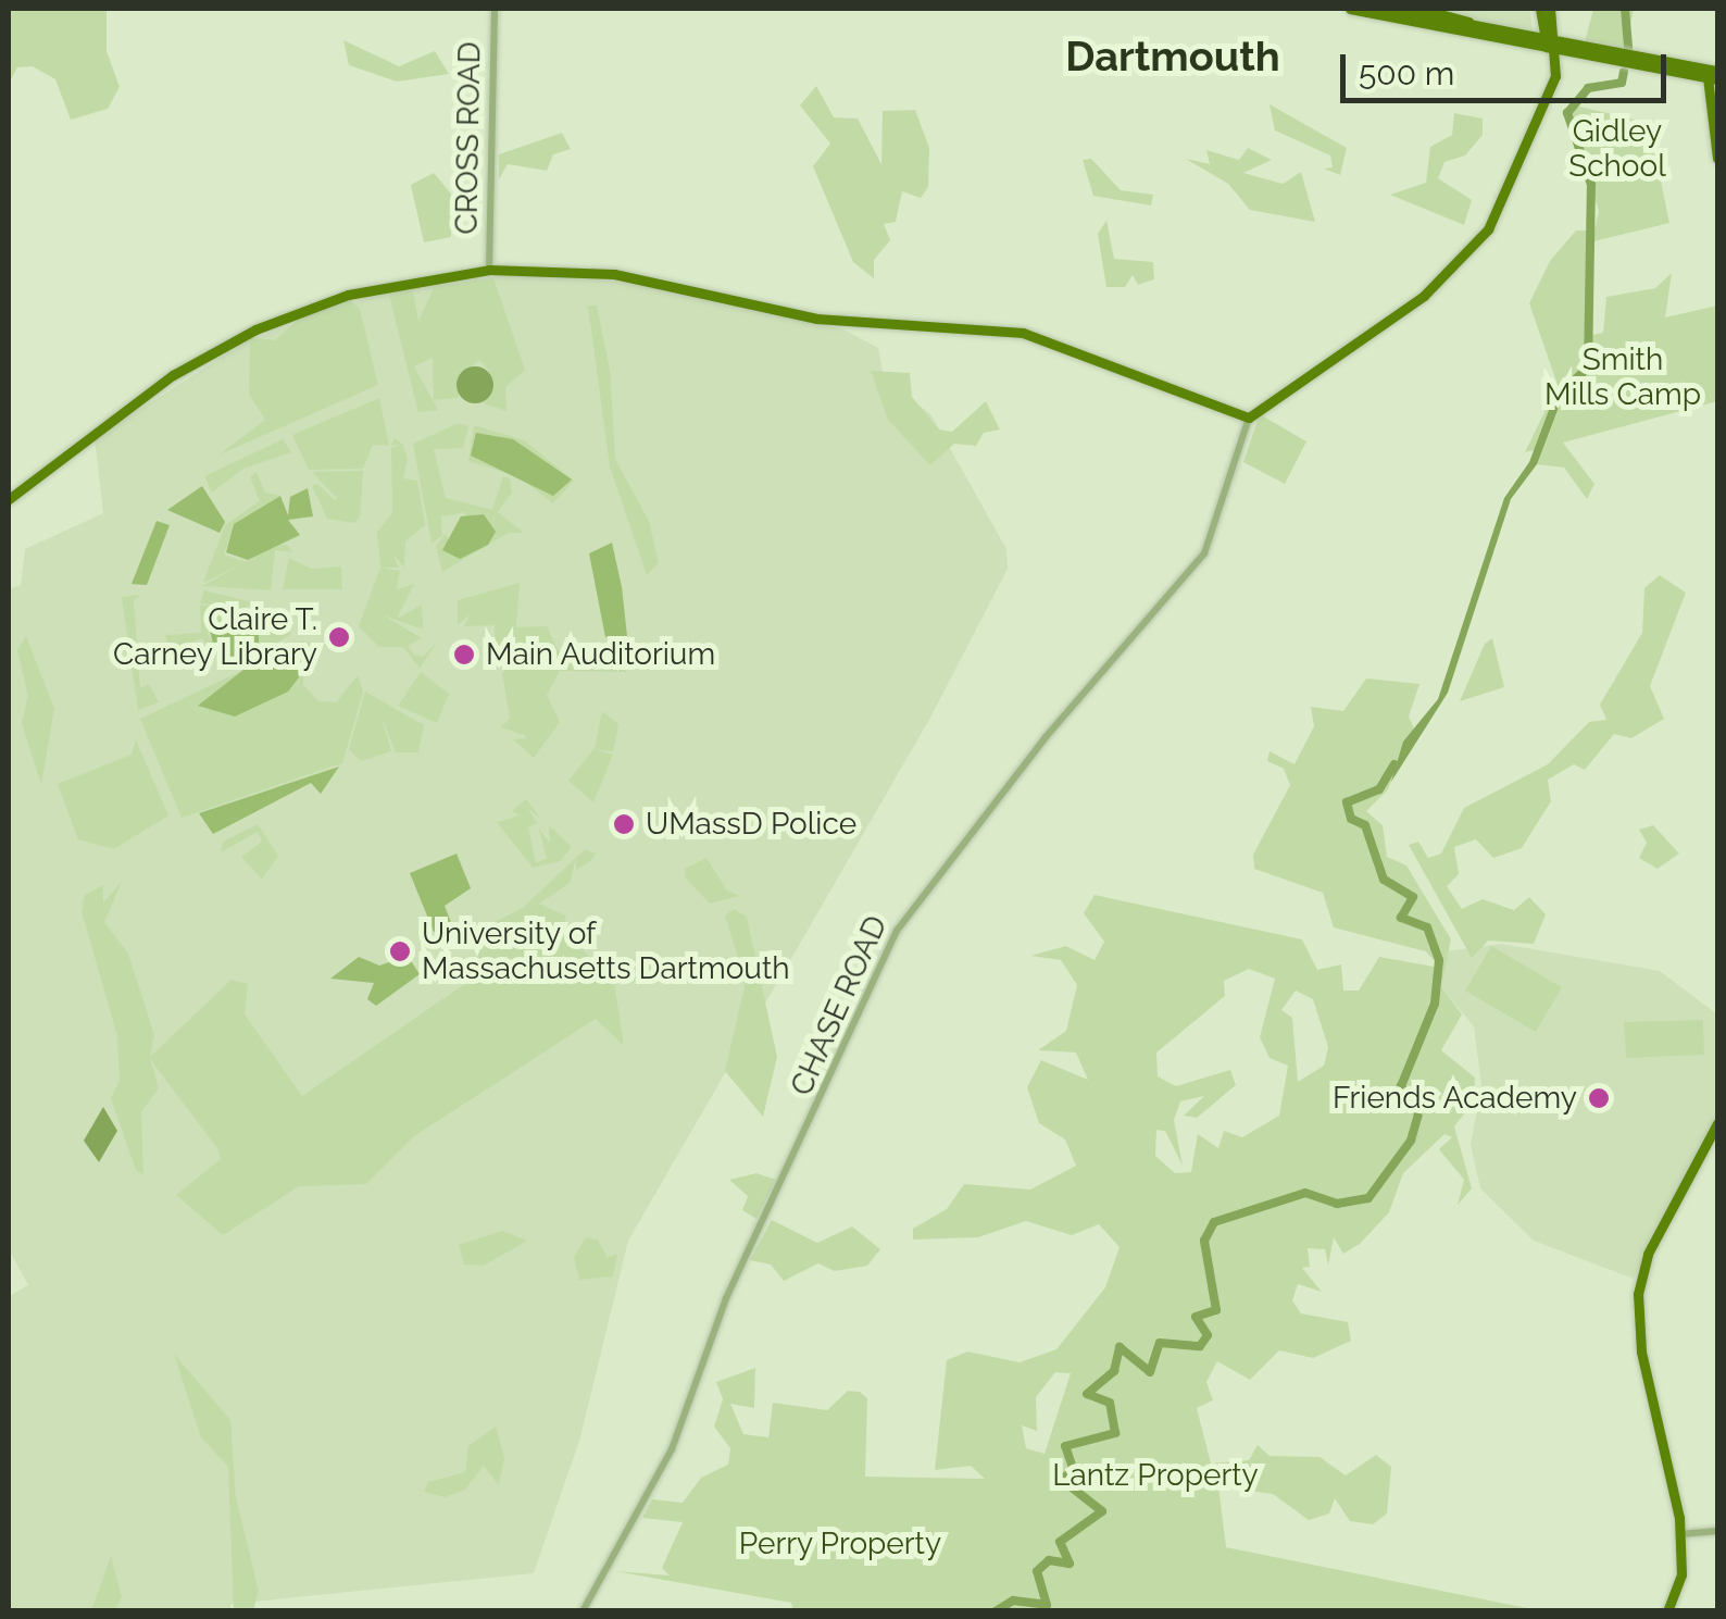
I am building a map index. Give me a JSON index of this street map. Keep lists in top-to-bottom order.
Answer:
{
  "streets": {
    "street": ["CROSS ROAD", "CHASE ROAD"]
  },
  "districts": ["Dartmouth"],
  "parks": [
    "Gidley School",
    "Smith Mills Camp",
    "Lantz Property",
    "Perry Property"
  ],
  "places": [
    "Claire T. Carney Library",
    "Main Auditorium",
    "UMassD Police",
    "University of Massachusetts Dartmouth",
    "Friends Academy"
  ],
  "scale_bar": "500 m"
}
